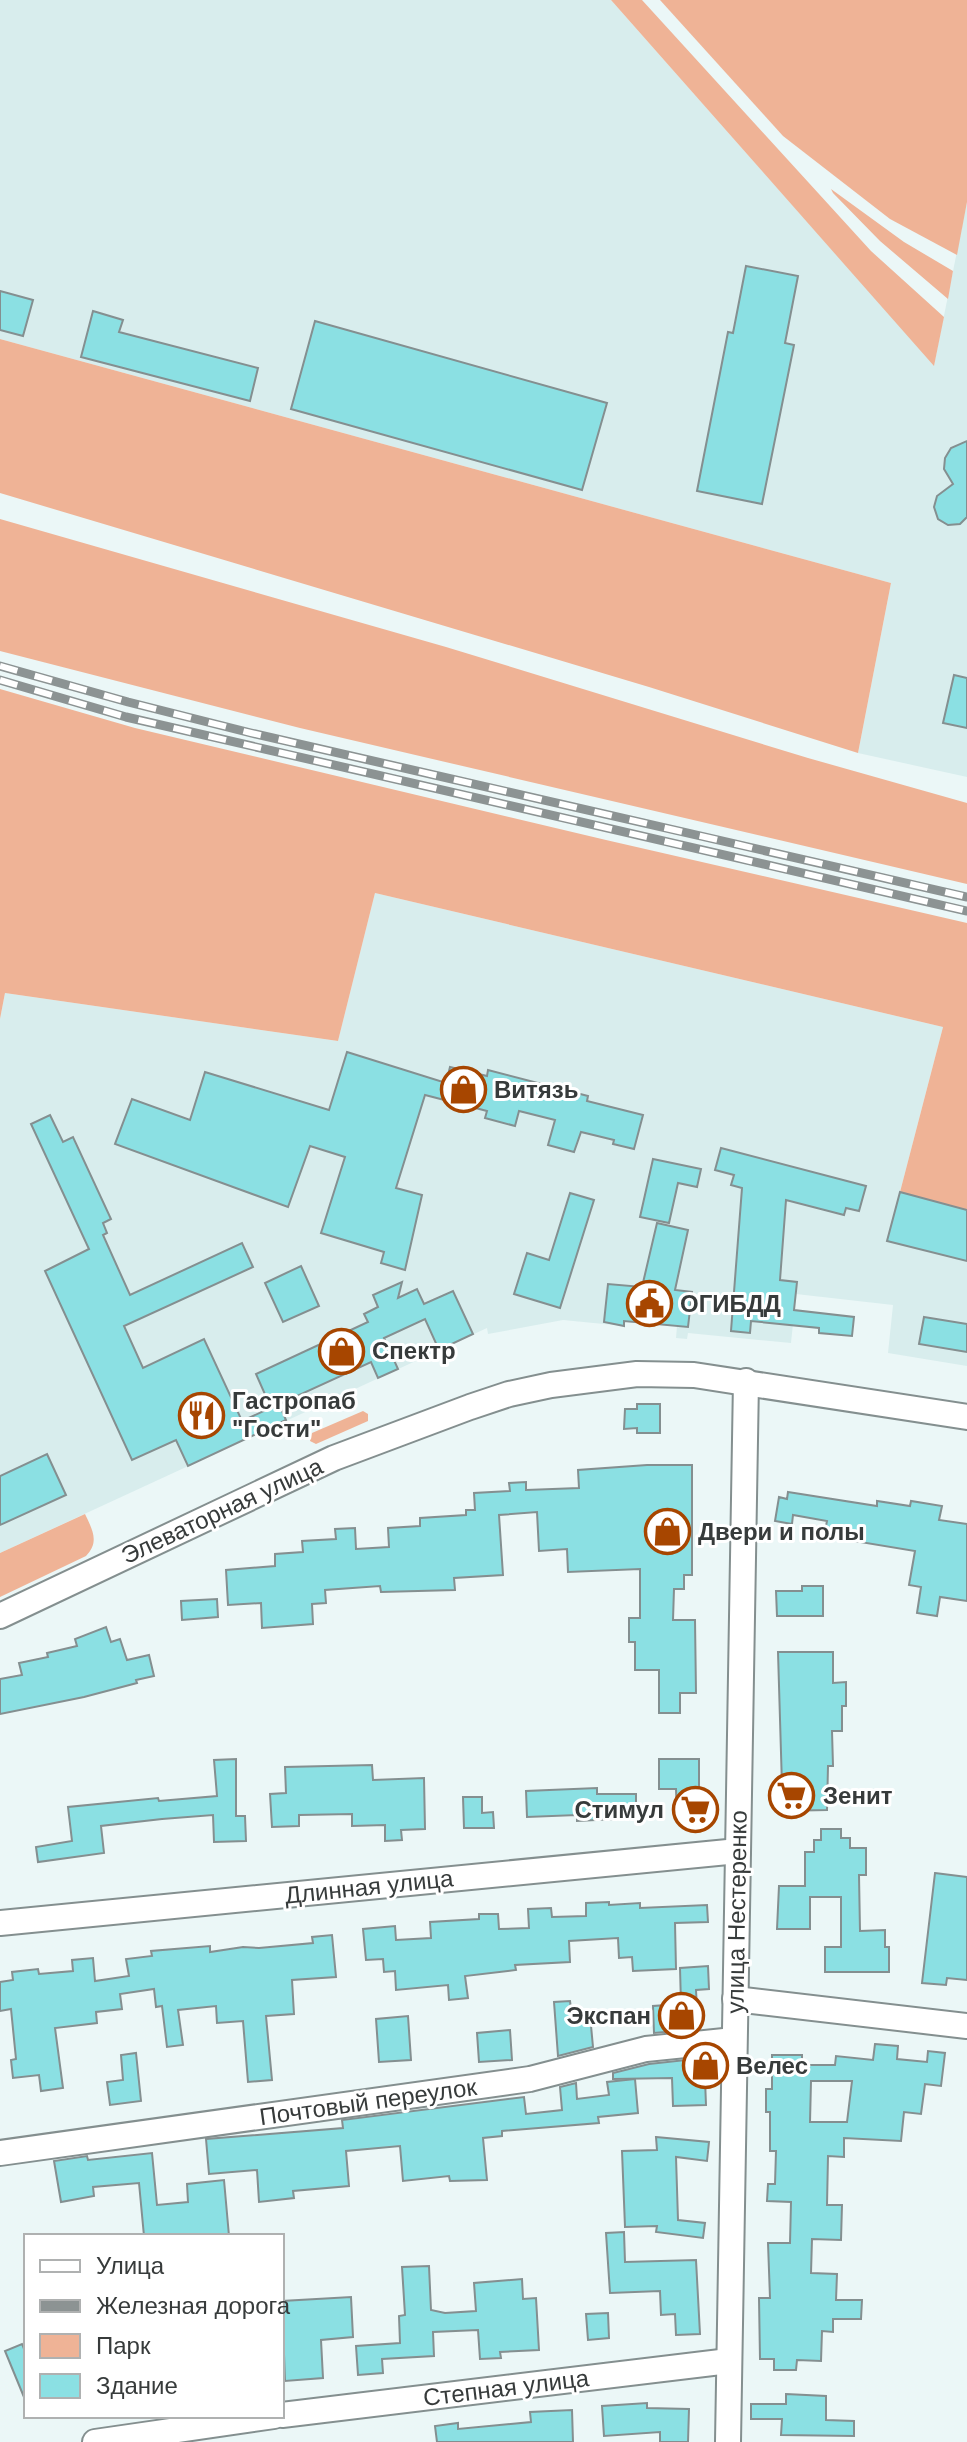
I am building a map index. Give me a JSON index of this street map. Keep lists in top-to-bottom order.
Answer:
{
  "streets": {
    "street": [
      "Элеваторная улица",
      "Длинная улица",
      "улица Нестеренко",
      "Почтовый переулок",
      "Степная улица"
    ]
  },
  "crossings": [
    ["Элеваторная улица", "улица Нестеренко"],
    ["Длинная улица", "улица Нестеренко"],
    ["улица Нестеренко", "Почтовый переулок"],
    ["улица Нестеренко", "Степная улица"]
  ],
  "places": {
    "shop": [
      "Витязь",
      "Спектр",
      "Двери и полы",
      "Экспан",
      "Велес"
    ],
    "public building": ["ОГИБДД"],
    "restaurant": ["Гастропаб \"Гости\""],
    "supermarket": ["Зенит", "Стимул"]
  },
  "legend": [
    "Улица",
    "Железная дорога",
    "Парк",
    "Здание"
  ]
}
